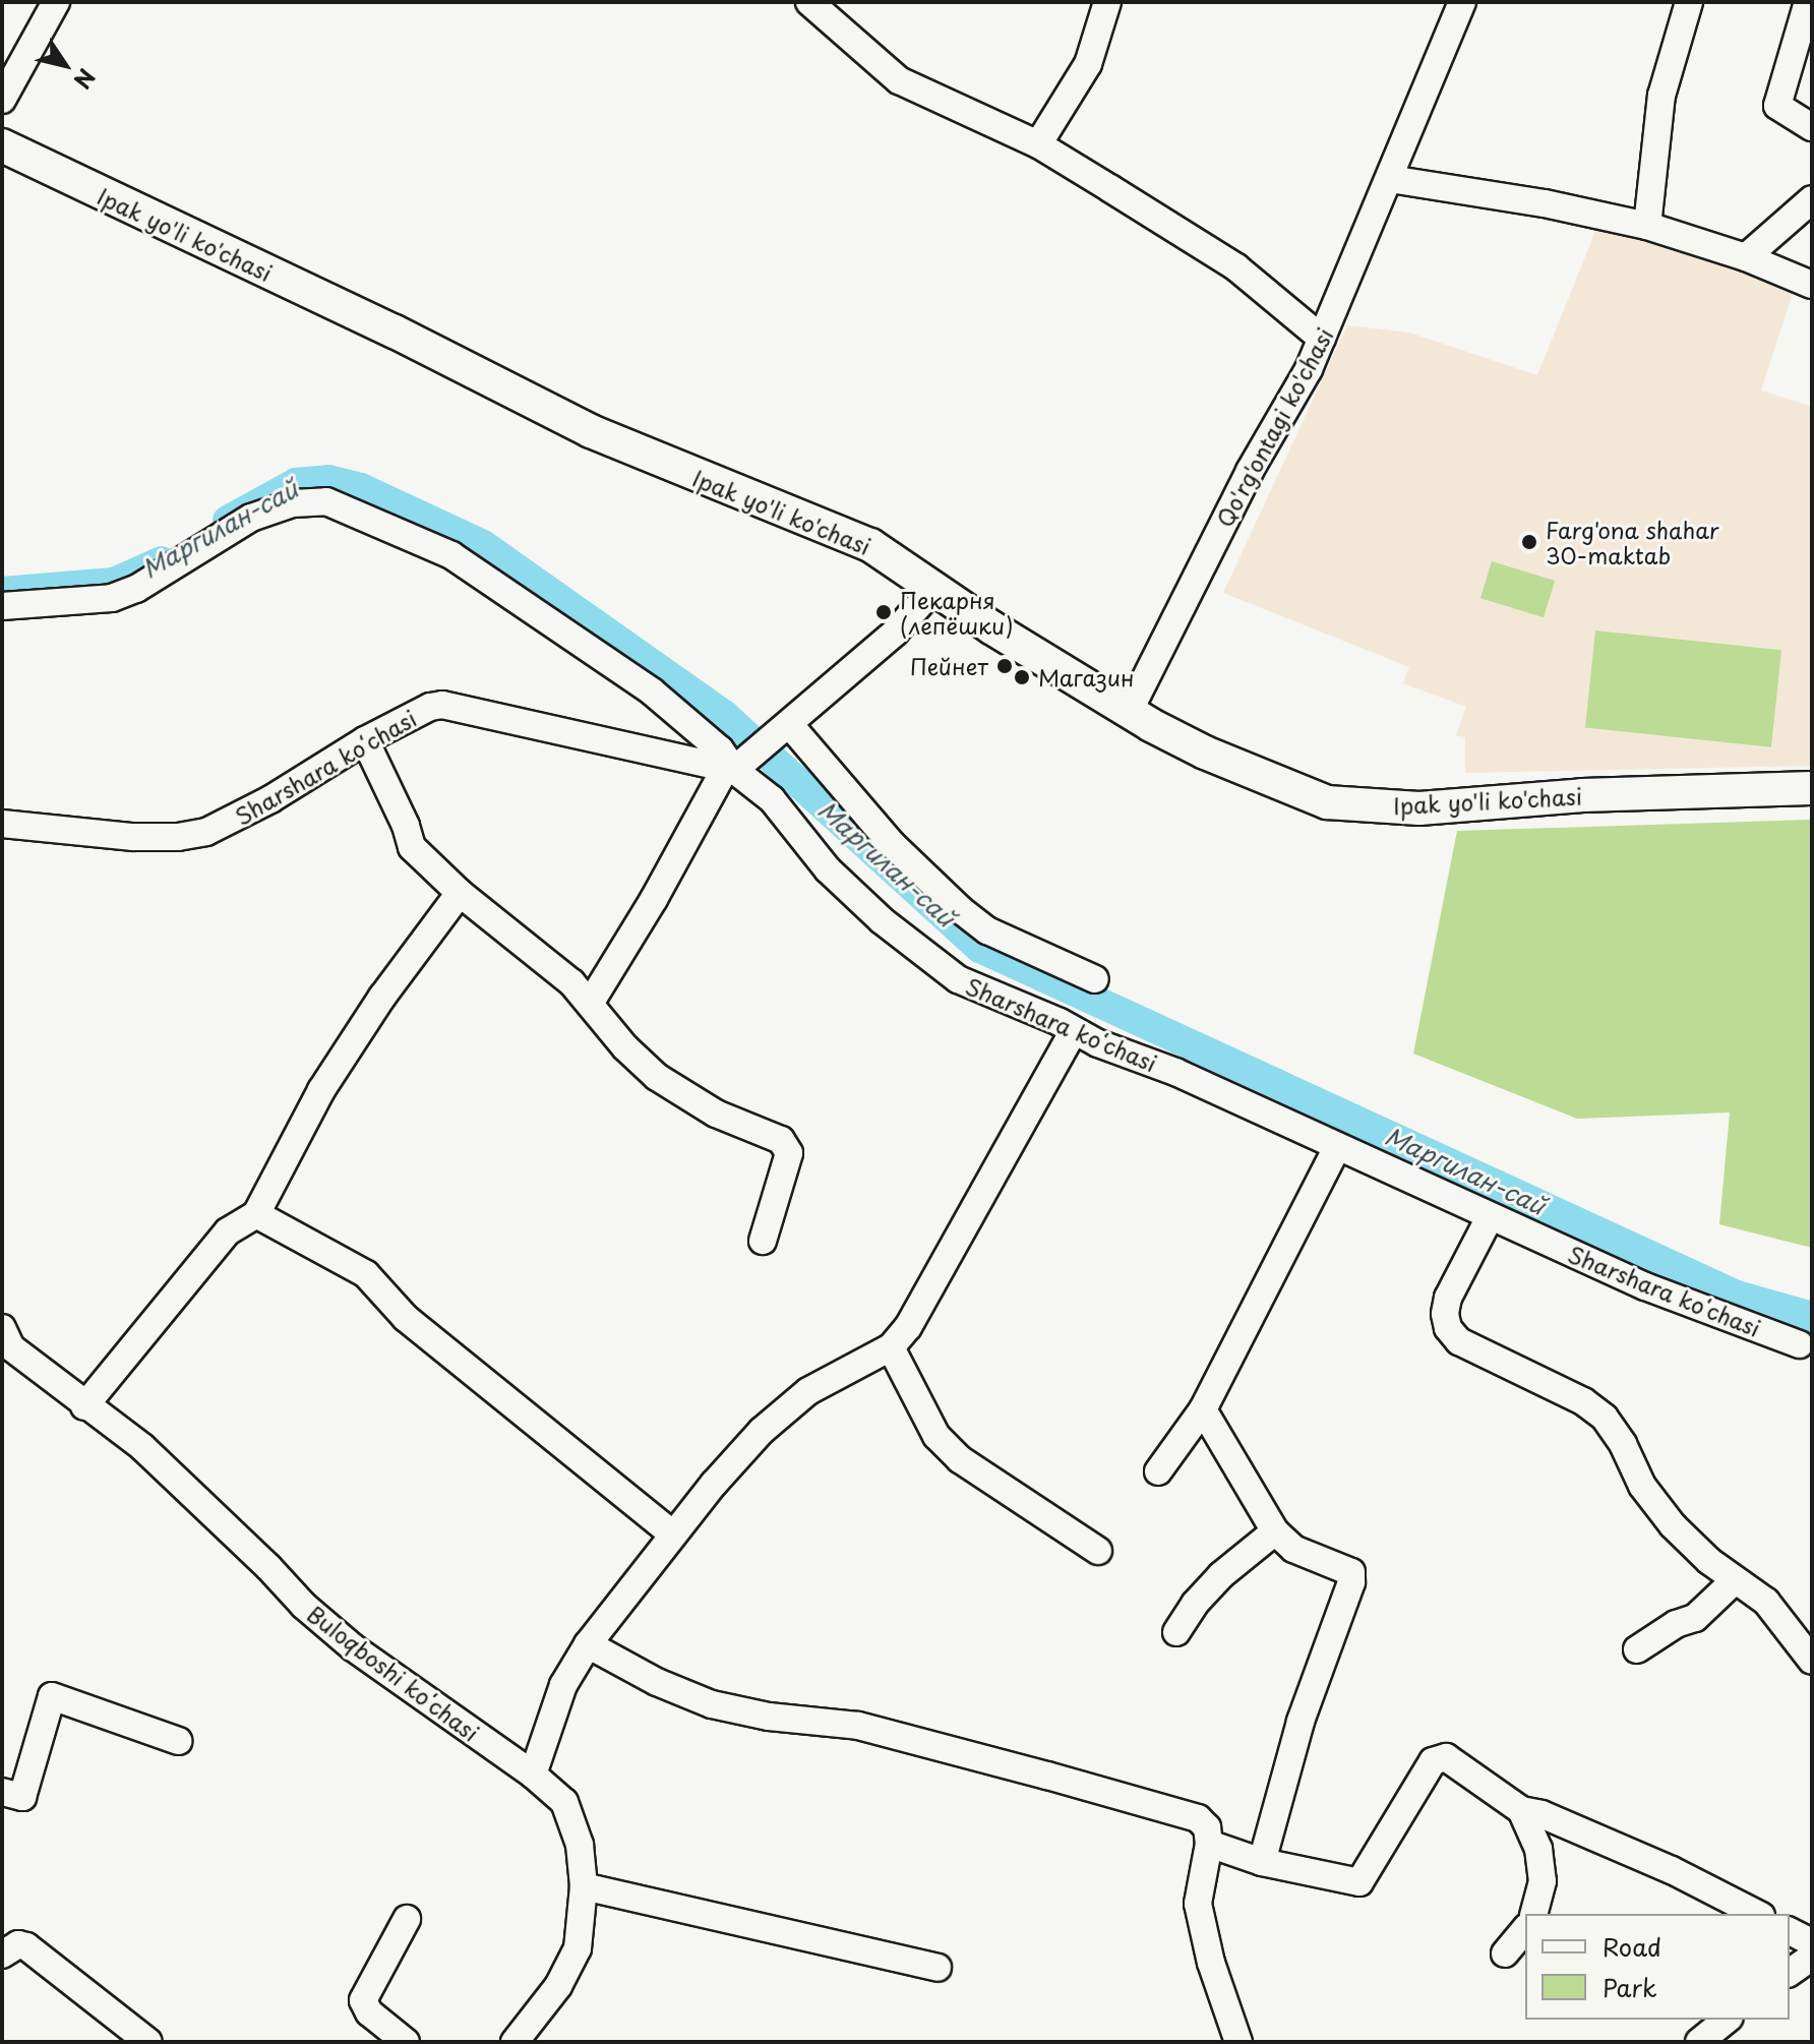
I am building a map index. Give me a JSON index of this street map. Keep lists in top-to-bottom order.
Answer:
{
  "streets": {
    "main road": ["Ipak yo'li ko'chasi"],
    "street": ["Qo'rg'ontagi ko'chasi", "Sharshara koʻchasi", "Buloqboshi koʻchasi"]
  },
  "crossings": [
    ["Ipak yo'li ko'chasi", "Qo'rg'ontagi ko'chasi"]
  ],
  "water": ["Маргилан-сай"],
  "places": [
    "Farg'ona shahar 30-maktab",
    "Пекарня (лепёшки)",
    "Пейнет",
    "Магазин"
  ],
  "legend": ["Road", "Park"],
  "north": "bottom right"
}
